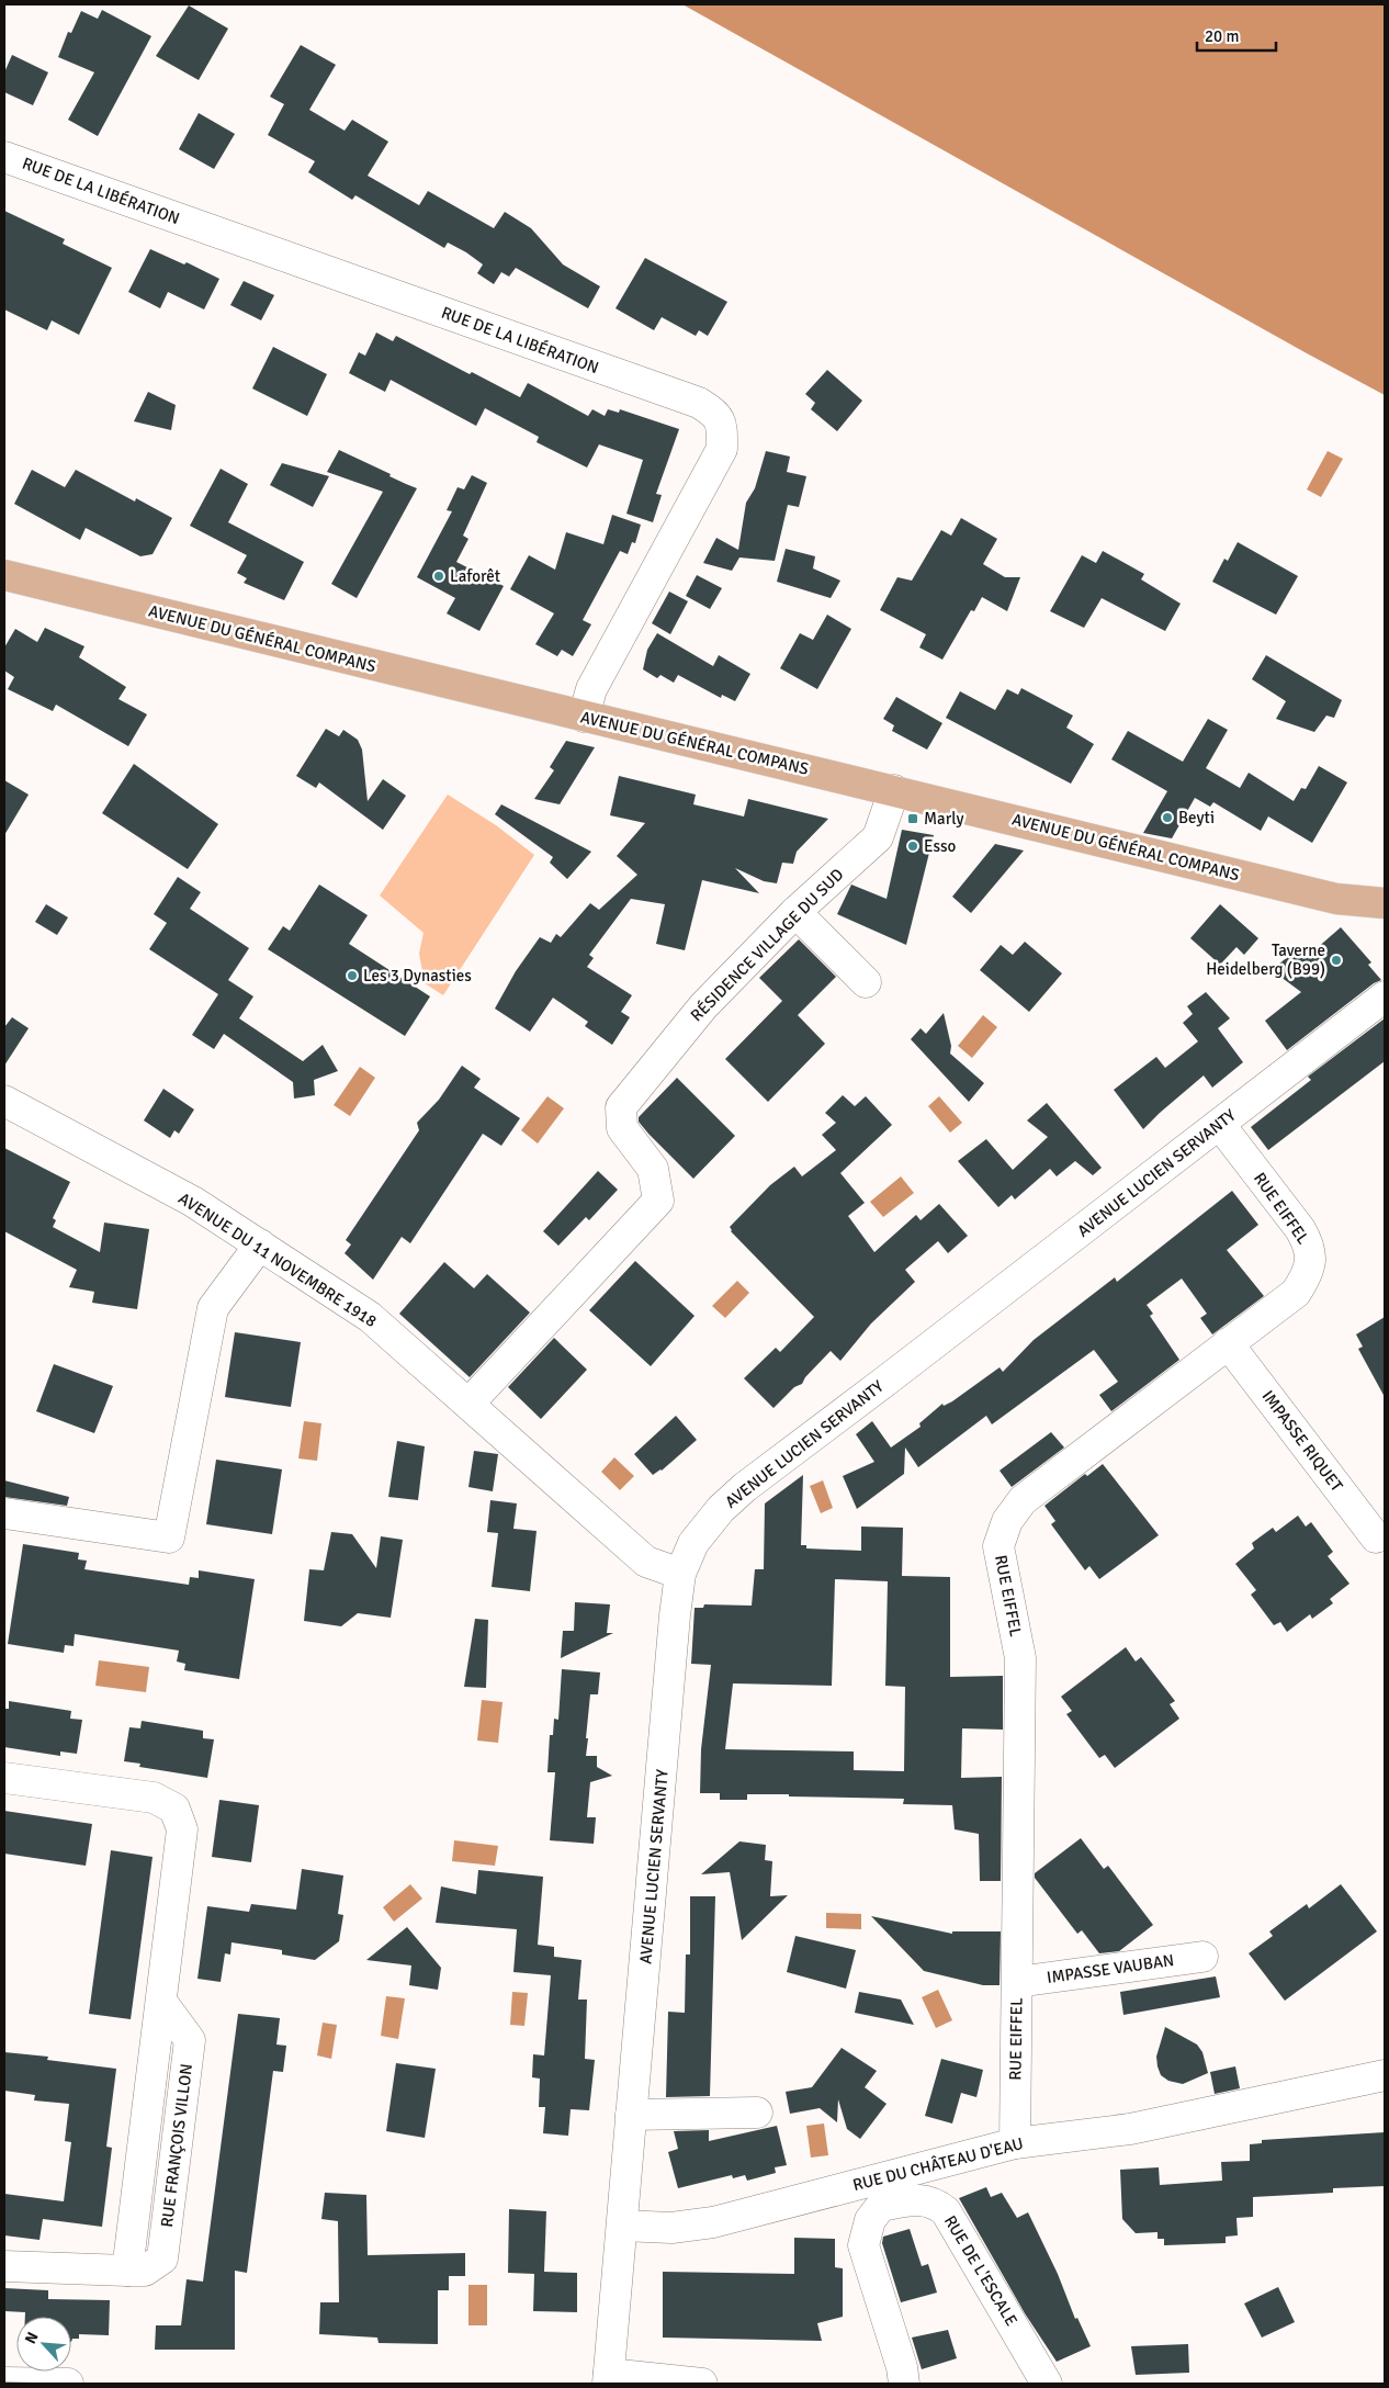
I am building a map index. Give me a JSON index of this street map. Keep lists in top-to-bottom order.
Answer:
{
  "streets": {
    "main road": ["AVENUE DU GÉNÉRAL COMPANS"],
    "street": [
      "RUE DE LA LIBÉRATION",
      "RÉSIDENCE VILLAGE DU SUD",
      "AVENUE LUCIEN SERVANTY",
      "RUE EIFFEL",
      "AVENUE DU 11 NOVEMBRE 1918",
      "IMPASSE RIQUET",
      "IMPASSE VAUBAN",
      "RUE FRANÇOIS VILLON",
      "RUE DU CHÂTEAU D'EAU",
      "RUE DE L'ESCALE"
    ]
  },
  "crossings": [
    ["RUE DE LA LIBÉRATION", "AVENUE DU GÉNÉRAL COMPANS"],
    ["AVENUE DU GÉNÉRAL COMPANS", "RÉSIDENCE VILLAGE DU SUD"],
    ["RÉSIDENCE VILLAGE DU SUD", "AVENUE DU 11 NOVEMBRE 1918"],
    ["AVENUE LUCIEN SERVANTY", "RUE EIFFEL"],
    ["AVENUE LUCIEN SERVANTY", "AVENUE DU 11 NOVEMBRE 1918"],
    ["AVENUE LUCIEN SERVANTY", "RUE DU CHÂTEAU D'EAU"],
    ["RUE EIFFEL", "IMPASSE RIQUET"],
    ["RUE EIFFEL", "IMPASSE VAUBAN"],
    ["RUE EIFFEL", "RUE DU CHÂTEAU D'EAU"]
  ],
  "places": {
    "other": [
      "Laforêt",
      "Beyti",
      "Esso",
      "Taverne Heidelberg (B99)",
      "Les 3 Dynasties"
    ],
    "transit": ["Marly"]
  },
  "scale_bar": "20 m",
  "north": "top left"
}
